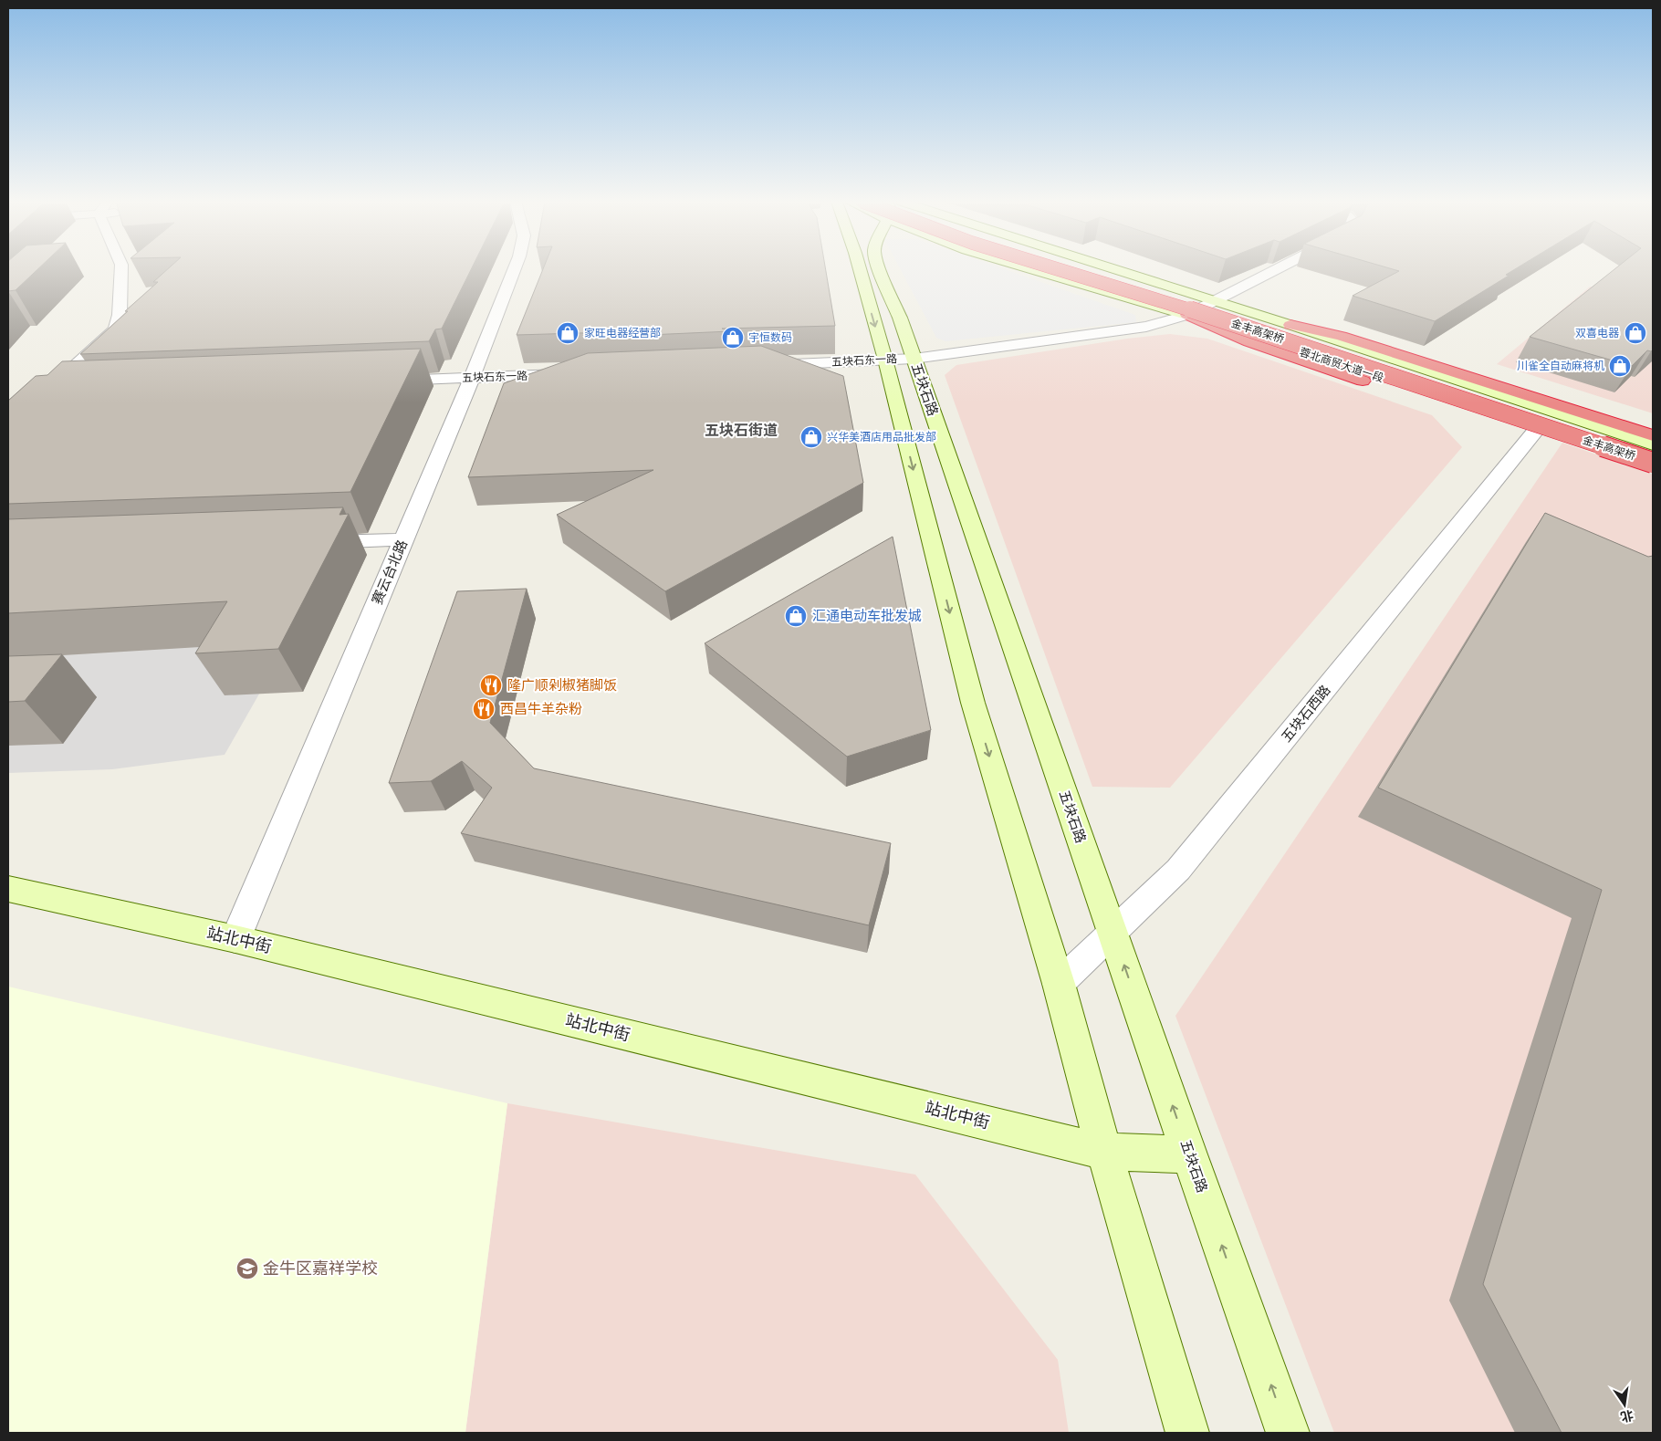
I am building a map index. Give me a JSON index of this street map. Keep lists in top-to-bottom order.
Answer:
{
  "streets": {
    "highway": ["金丰高架桥"],
    "main road": ["蓉北商贸大道一段", "五块石路", "站北中街"],
    "street": ["五块石东一路", "赛云台北路", "五块石西路"]
  },
  "crossings": [
    ["五块石东一路", "蓉北商贸大道一段"],
    ["五块石东一路", "五块石路"],
    ["五块石东一路", "赛云台北路"],
    ["蓉北商贸大道一段", "五块石西路"],
    ["五块石路", "五块石西路"],
    ["五块石路", "站北中街"],
    ["赛云台北路", "站北中街"]
  ],
  "districts": ["五块石街道"],
  "places": {
    "shop": [
      "家旺电器经营部",
      "双喜电器",
      "宇恒数码",
      "川雀全自动麻将机",
      "兴华美酒店用品批发部",
      "汇通电动车批发城"
    ],
    "restaurant": ["隆广顺剁椒猪脚饭", "西昌牛羊杂粉"],
    "school or university": ["金牛区嘉祥学校"]
  },
  "north": "bottom"
}
